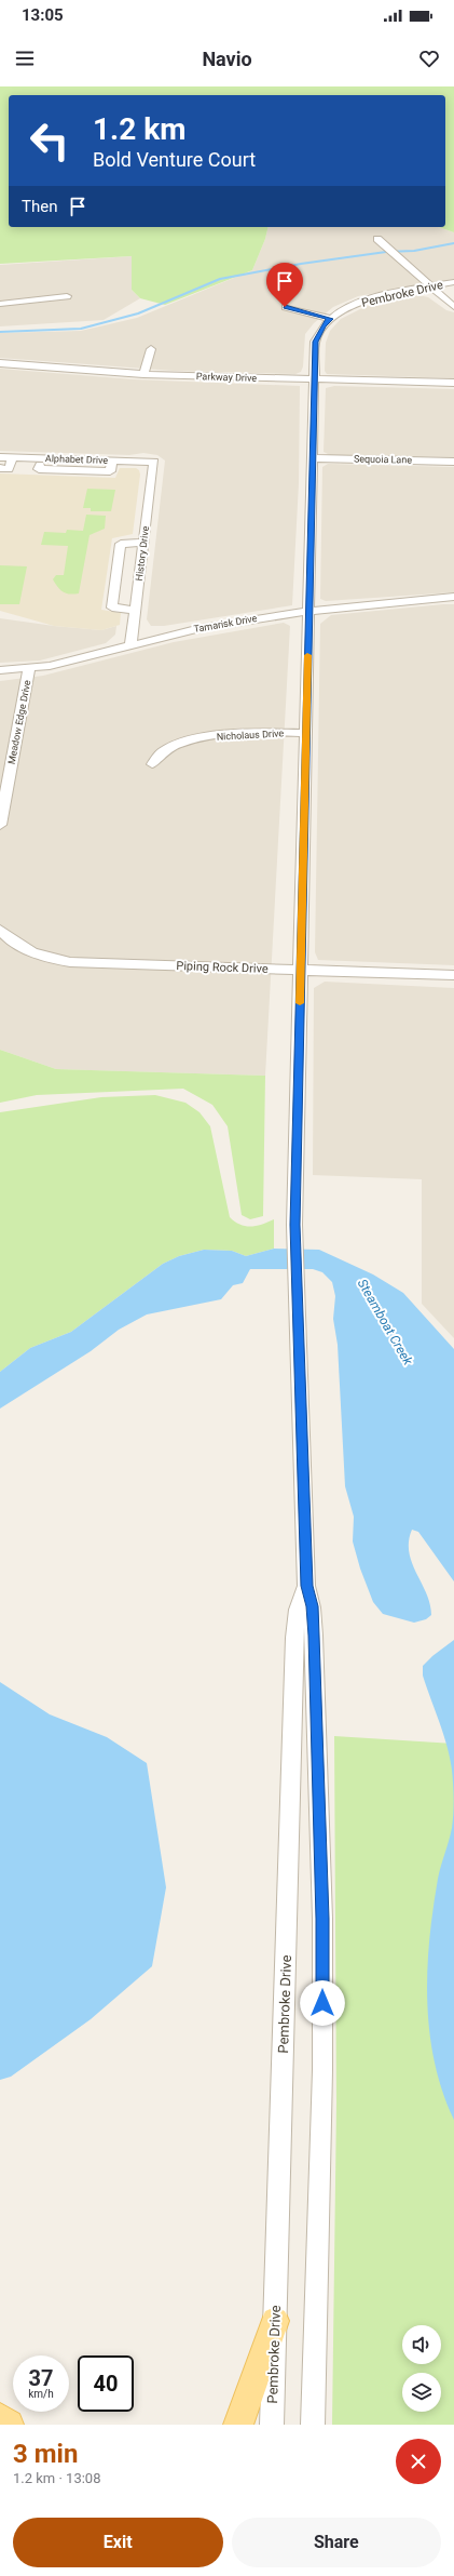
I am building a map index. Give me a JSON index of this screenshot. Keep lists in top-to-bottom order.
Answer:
{
  "streets": {
    "street": [
      "Pembroke Drive",
      "Parkway Drive",
      "Alphabet Drive",
      "Sequoia Lane",
      "History Drive",
      "Tamarisk Drive",
      "Meadow Edge Drive",
      "Nicholaus Drive",
      "Piping Rock Drive"
    ]
  },
  "crossings": [
    ["Pembroke Drive", "Parkway Drive"],
    ["Pembroke Drive", "Sequoia Lane"],
    ["Pembroke Drive", "Tamarisk Drive"],
    ["Pembroke Drive", "Nicholaus Drive"],
    ["Pembroke Drive", "Piping Rock Drive"],
    ["Alphabet Drive", "History Drive"],
    ["History Drive", "Tamarisk Drive"],
    ["Tamarisk Drive", "Meadow Edge Drive"]
  ],
  "water": ["Steamboat Creek"],
  "page": {
    "status": "13:05",
    "header": "Navio",
    "turn": ["1.2 km", "Bold Venture Court"],
    "then": "Then",
    "speed": "37 km/h",
    "limit": "40",
    "heading": ["3 min", "1.2 km · 13:08"],
    "buttons": ["Exit", "Share"]
  }
}
